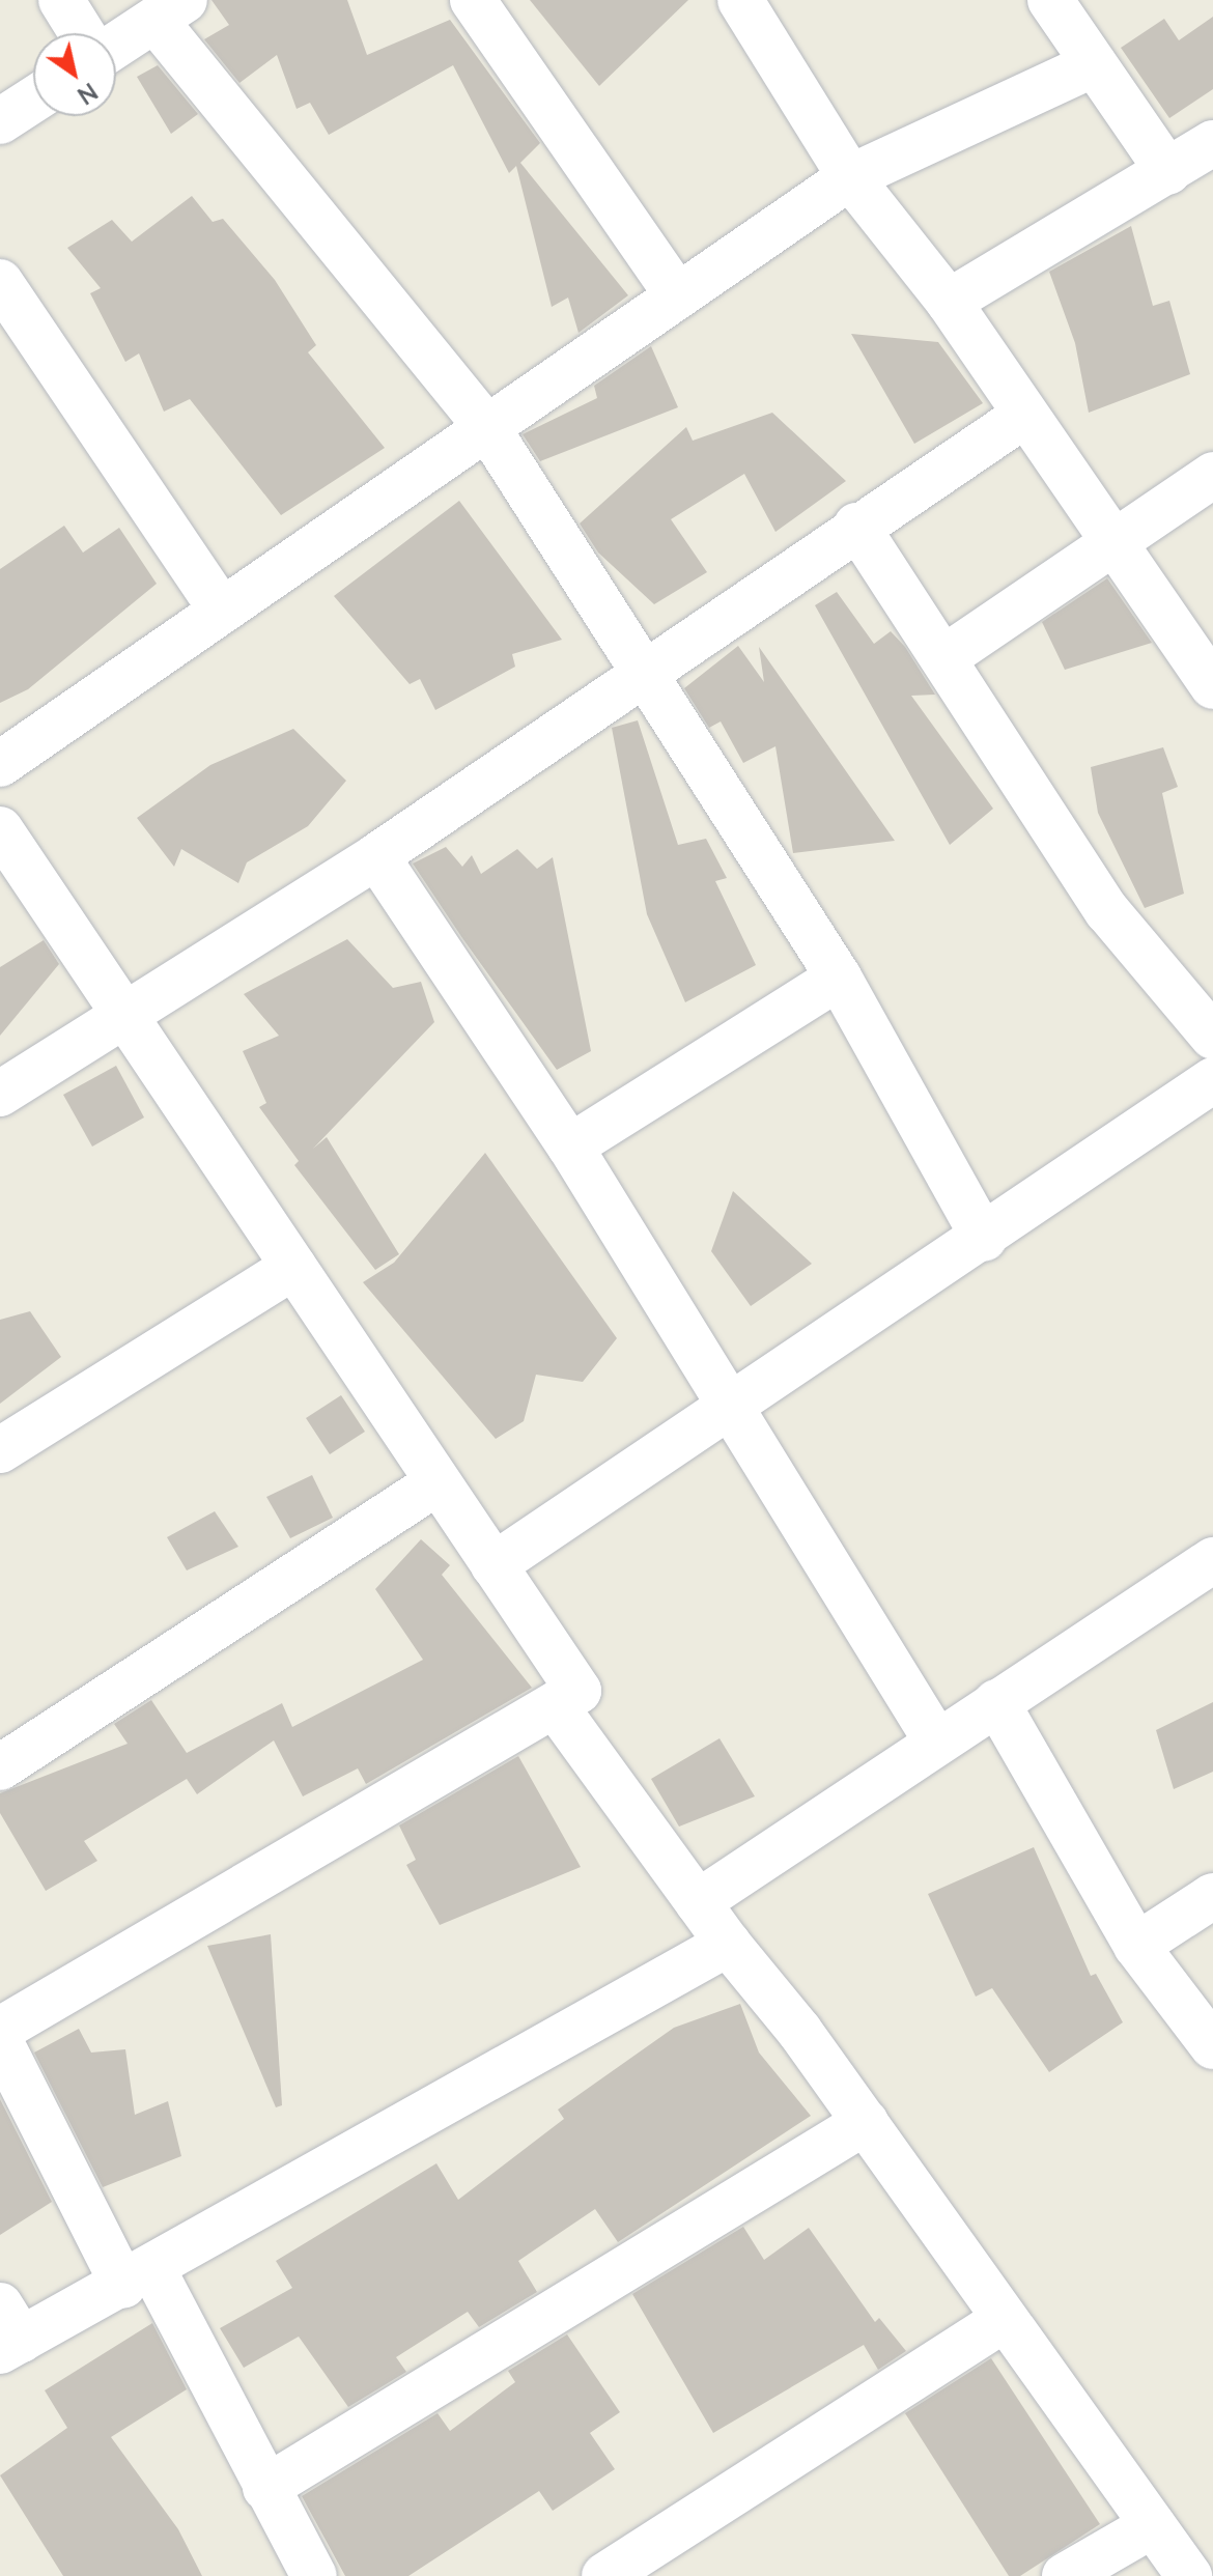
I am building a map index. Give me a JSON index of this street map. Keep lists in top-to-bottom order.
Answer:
{
  "north": "bottom right"
}
